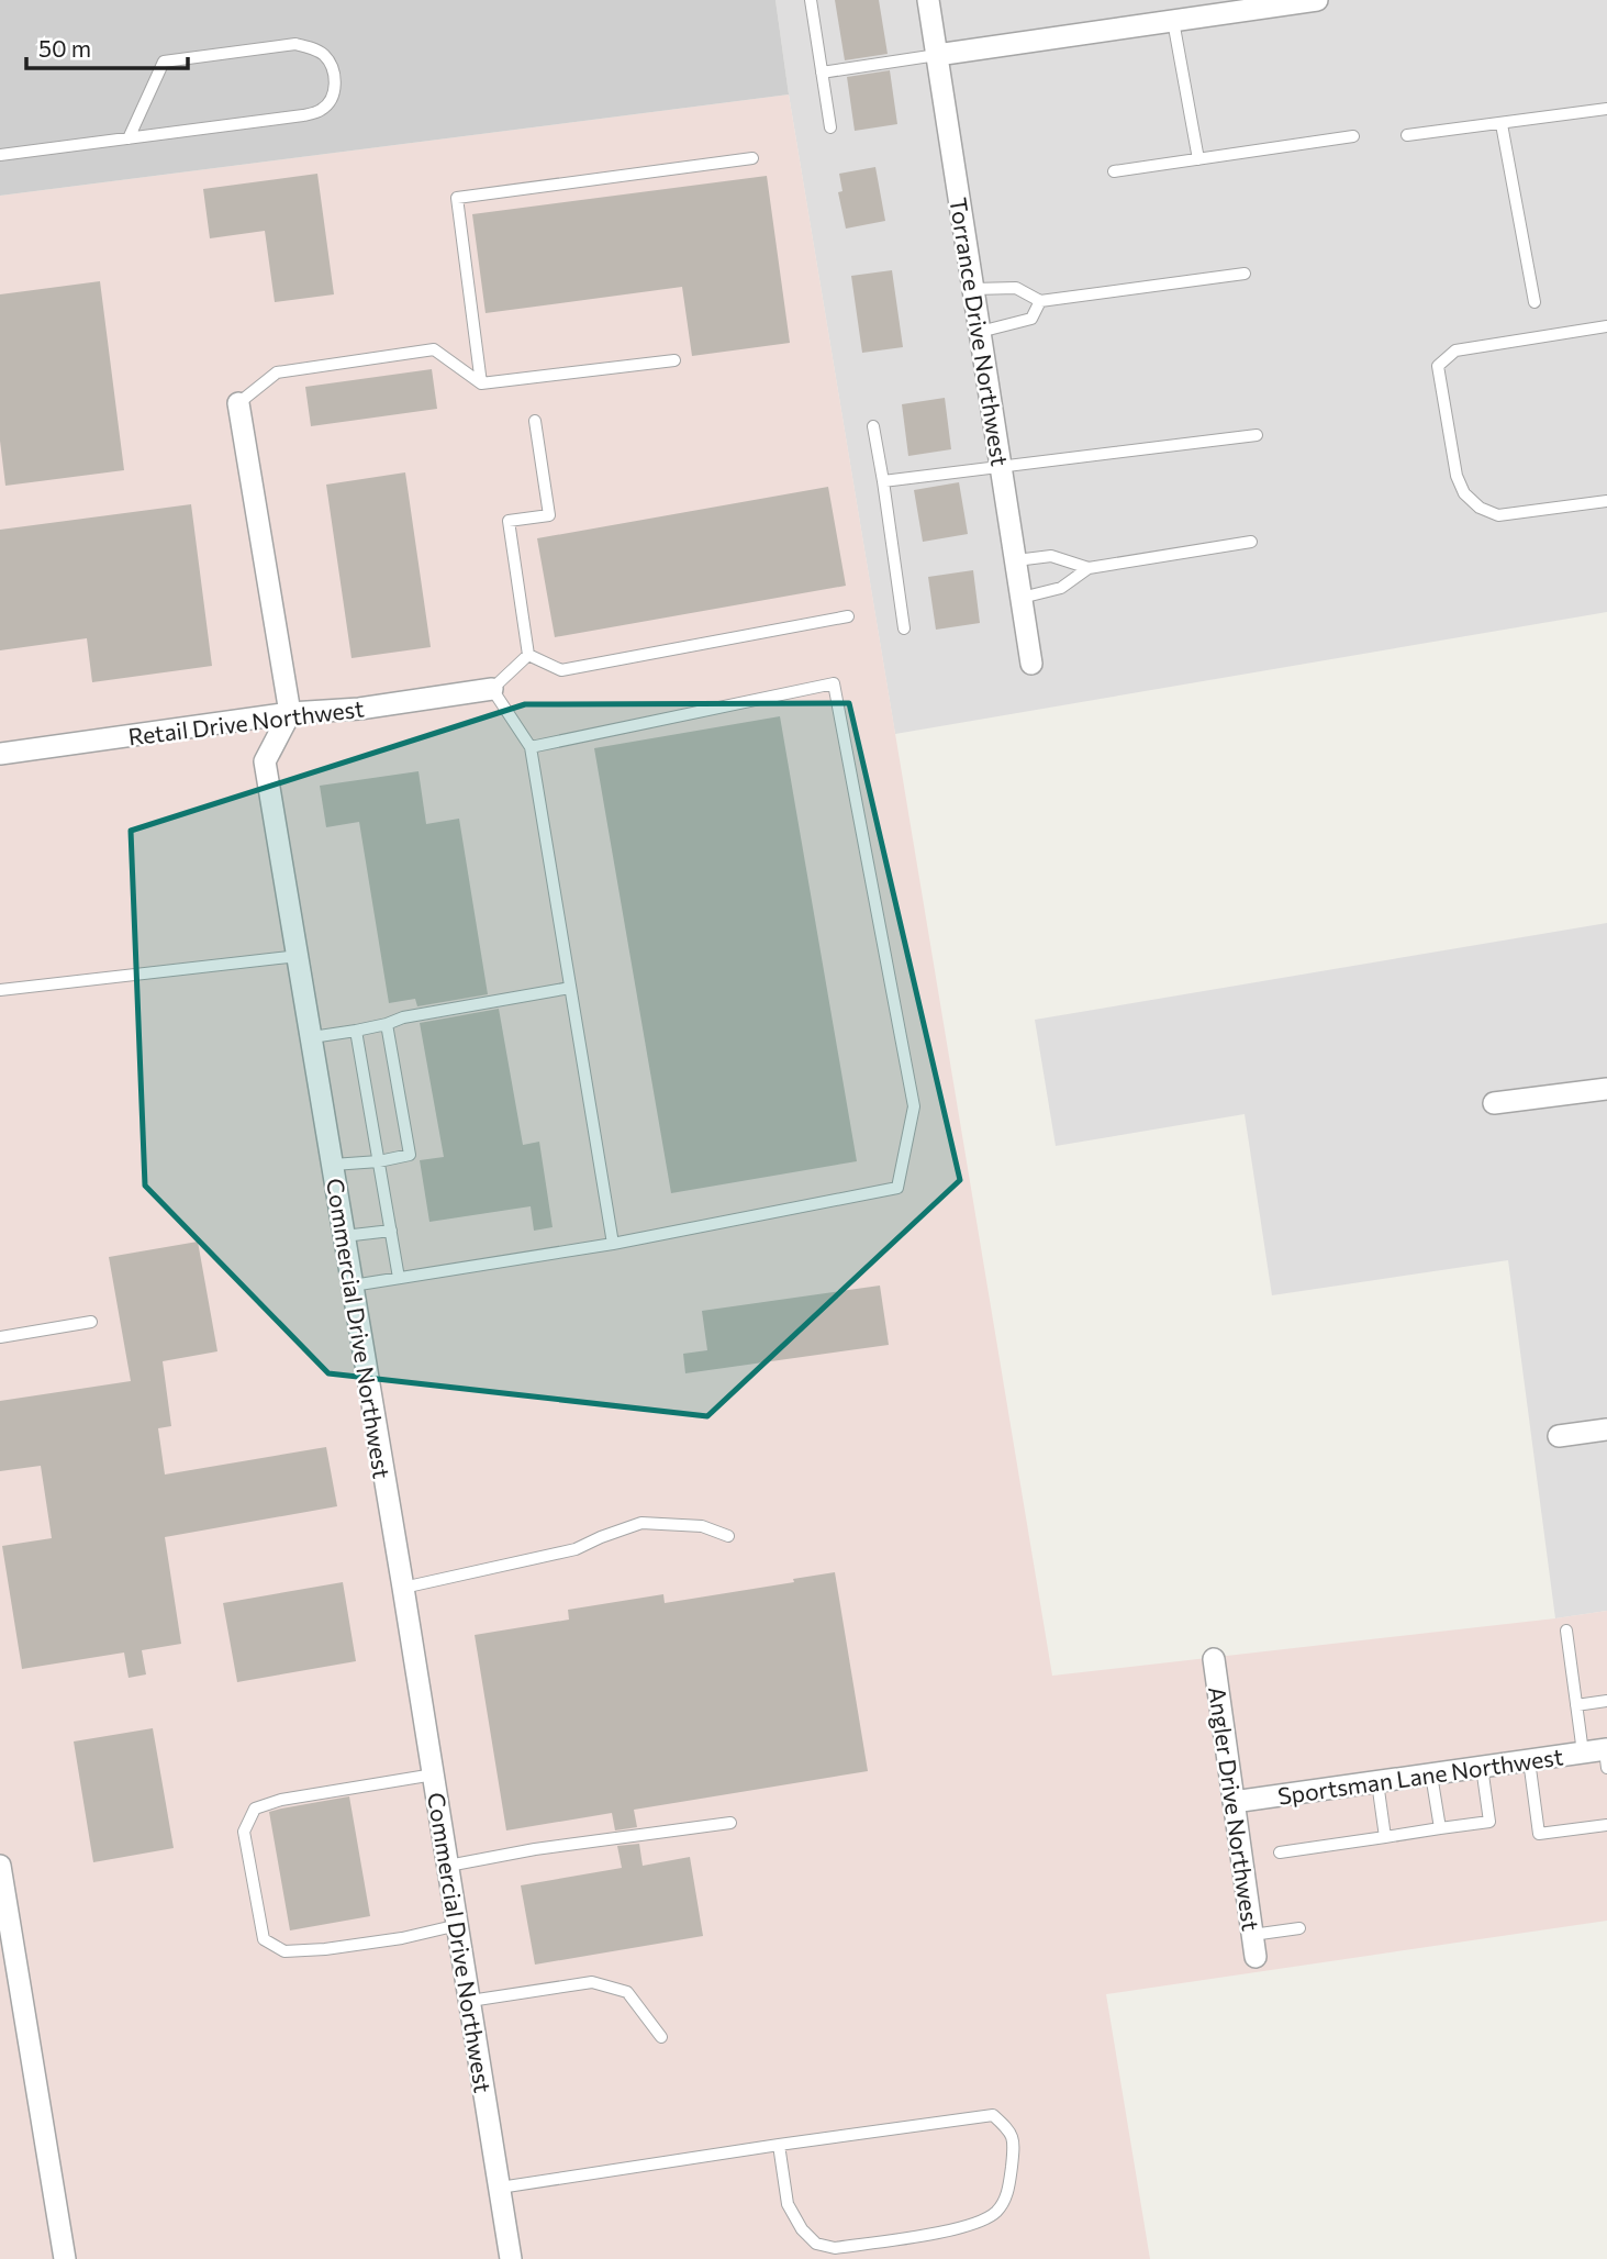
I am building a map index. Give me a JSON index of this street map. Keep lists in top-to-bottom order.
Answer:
{
  "streets": {
    "street": [
      "Torrance Drive Northwest",
      "Retail Drive Northwest",
      "Commercial Drive Northwest",
      "Sportsman Lane Northwest",
      "Angler Drive Northwest"
    ]
  },
  "crossings": [
    ["Retail Drive Northwest", "Commercial Drive Northwest"],
    ["Sportsman Lane Northwest", "Angler Drive Northwest"]
  ],
  "scale_bar": "50 m"
}
